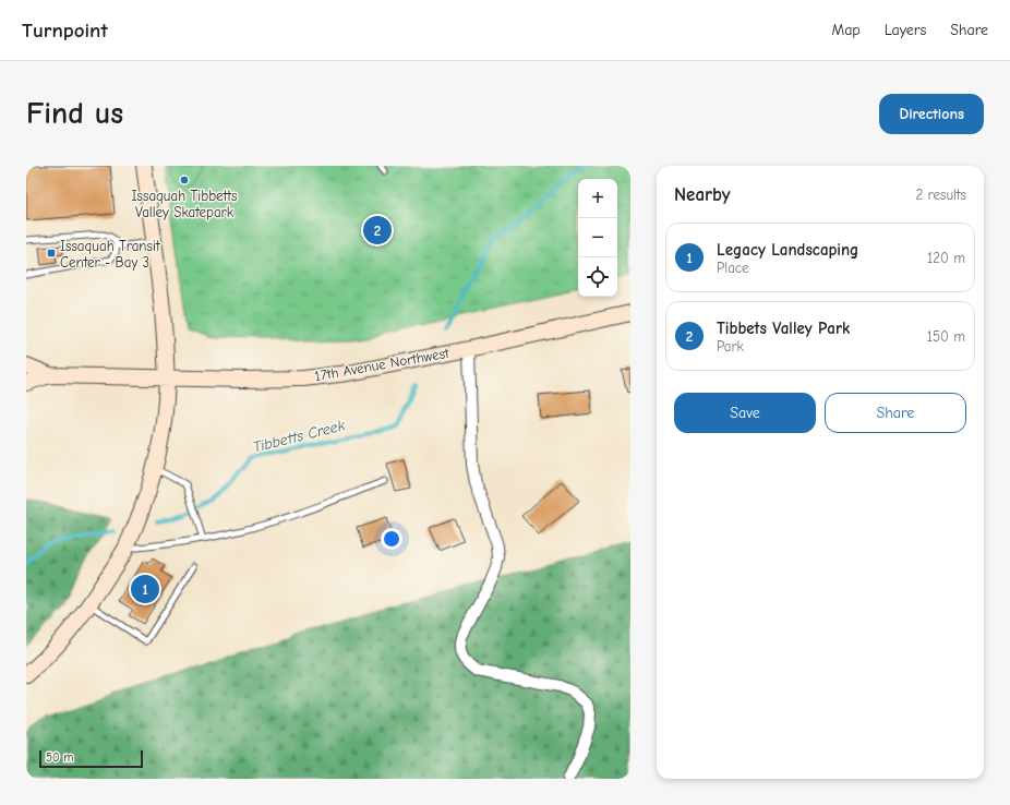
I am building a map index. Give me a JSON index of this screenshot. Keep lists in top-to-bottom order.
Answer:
{
  "streets": {
    "main road": ["17th Avenue Northwest"]
  },
  "water": ["Tibbetts Creek"],
  "places": {
    "other": ["Issaquah Tibbetts Valley Skatepark"],
    "transit": ["Issaquah Transit Center - Bay 3"]
  },
  "scale_bar": "50 m",
  "page": {
    "header": "Turnpoint",
    "nav": ["Map", "Layers", "Share"],
    "buttons": [
      "Directions",
      ["Save", "Share"]
    ],
    "title": "Find us",
    "heading": ["Nearby", "2 results"],
    "map_buttons": ["+", "−"],
    "pins": ["2", "1"],
    "list": [
      {
        "mark": "1",
        "name": "Legacy Landscaping",
        "note": "Place",
        "value": "120 m"
      },
      {
        "mark": "2",
        "name": "Tibbets Valley Park",
        "note": "Park",
        "value": "150 m"
      }
    ],
    "scale": "50 m"
  }
}
